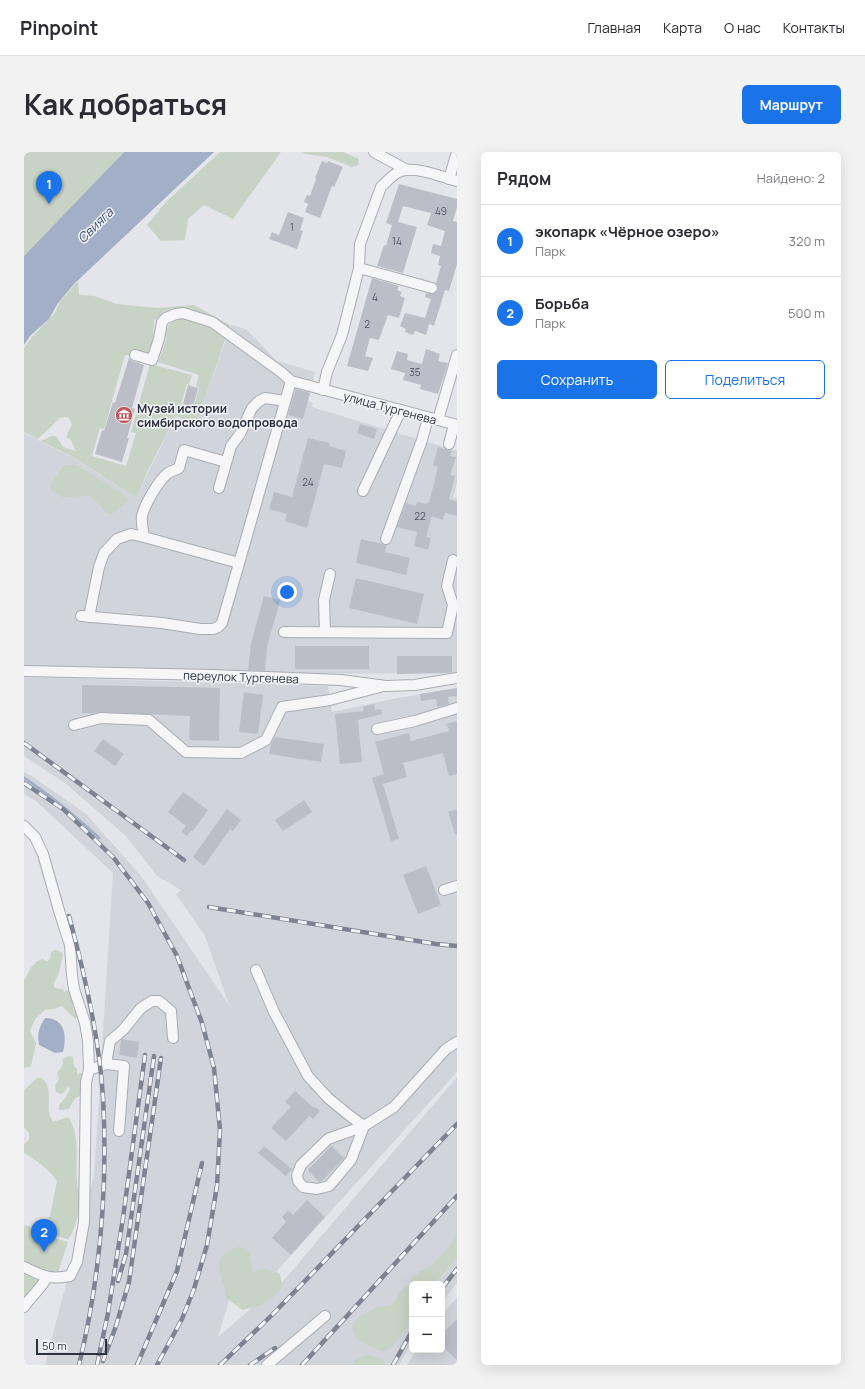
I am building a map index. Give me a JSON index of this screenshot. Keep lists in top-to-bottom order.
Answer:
{
  "streets": {
    "street": ["улица Тургенева", "переулок Тургенева"]
  },
  "water": ["Свияга"],
  "places": {
    "museum": ["Музей истории симбирского водопровода"]
  },
  "house_numbers": [
    "49",
    "1",
    "14",
    "4",
    "2",
    "35",
    "24",
    "22"
  ],
  "scale_bar": "50 m",
  "page": {
    "header": "Pinpoint",
    "nav": [
      "Главная",
      "Карта",
      "О нас",
      "Контакты"
    ],
    "title": "Как добраться",
    "buttons": [
      "Маршрут",
      ["Сохранить", "Поделиться"]
    ],
    "heading": ["Рядом", "Найдено: 2"],
    "pins": ["1", "2"],
    "list": [
      {
        "mark": "1",
        "name": "экопарк «Чёрное озеро»",
        "note": "Парк",
        "value": "320 m"
      },
      {
        "mark": "2",
        "name": "Борьба",
        "note": "Парк",
        "value": "500 m"
      }
    ],
    "map_buttons": ["+", "−"],
    "scale": "50 m"
  }
}
